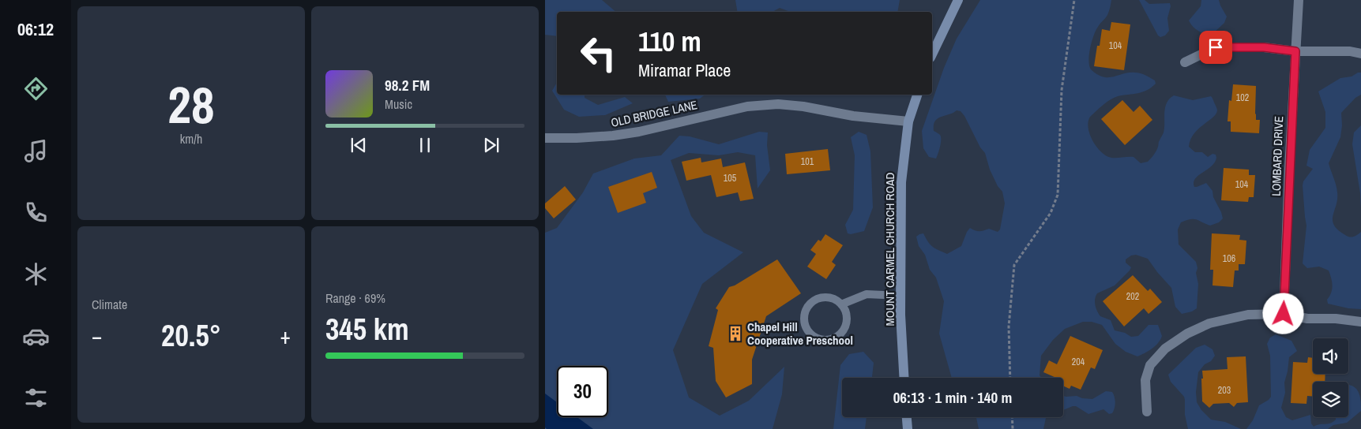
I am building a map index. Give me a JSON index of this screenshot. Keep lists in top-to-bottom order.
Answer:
{
  "streets": {
    "main road": ["MOUNT CARMEL CHURCH ROAD"],
    "street": ["OLD BRIDGE LANE", "LOMBARD DRIVE"]
  },
  "crossings": [
    ["OLD BRIDGE LANE", "MOUNT CARMEL CHURCH ROAD"]
  ],
  "places": {
    "building": ["Chapel Hill Cooperative Preschool"]
  },
  "house_numbers": [
    "104",
    "102",
    "101",
    "105",
    "104",
    "106",
    "202",
    "204",
    "203"
  ],
  "page": {
    "tabs": "06:12",
    "tile": [
      ["28", "km/h"],
      "Climate",
      ["Range · 69%", "345 km"]
    ],
    "turn": ["110 m", "Miramar Place"],
    "song": ["98.2 FM", "Music"],
    "heat": ["−", "20.5°", "+"],
    "limit": "30",
    "trip": "06:13 · 1 min · 140 m"
  }
}
